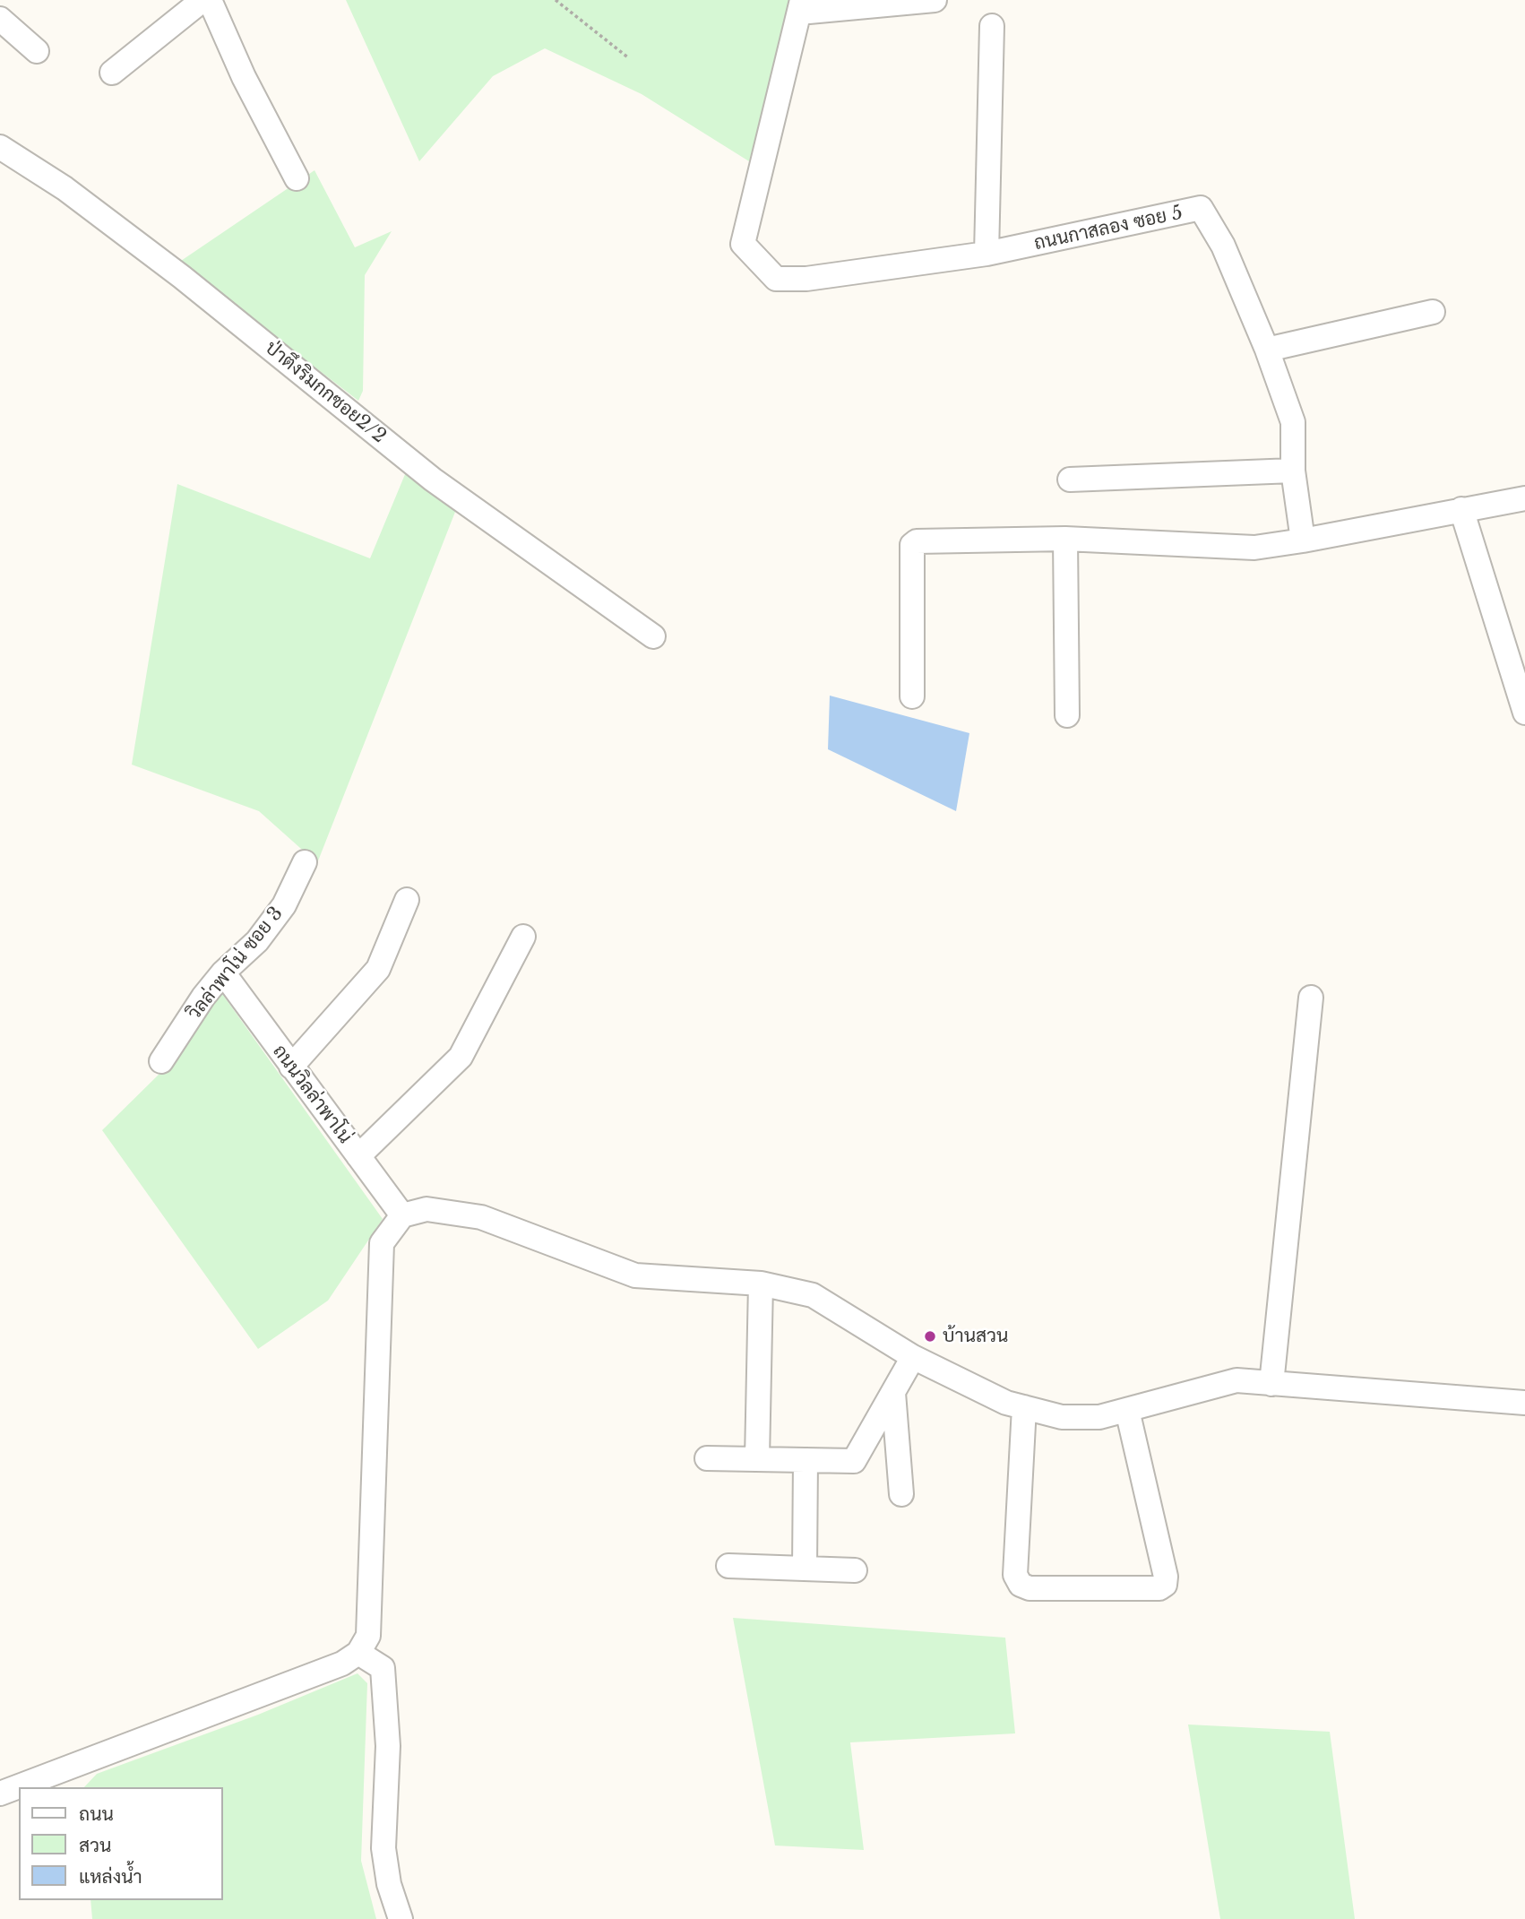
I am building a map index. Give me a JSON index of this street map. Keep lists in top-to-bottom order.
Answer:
{
  "streets": {
    "street": [
      "ถนนกาสลอง ซอย 5",
      "ป่าตึงริมกกซอย2/2",
      "วิลล่าพาโน่ ซอย 3",
      "ถนนวิลล่าพาโน่"
    ]
  },
  "crossings": [
    ["วิลล่าพาโน่ ซอย 3", "ถนนวิลล่าพาโน่"]
  ],
  "places": ["บ้านสวน"],
  "legend": ["ถนน", "สวน", "แหล่งน้ำ"]
}
